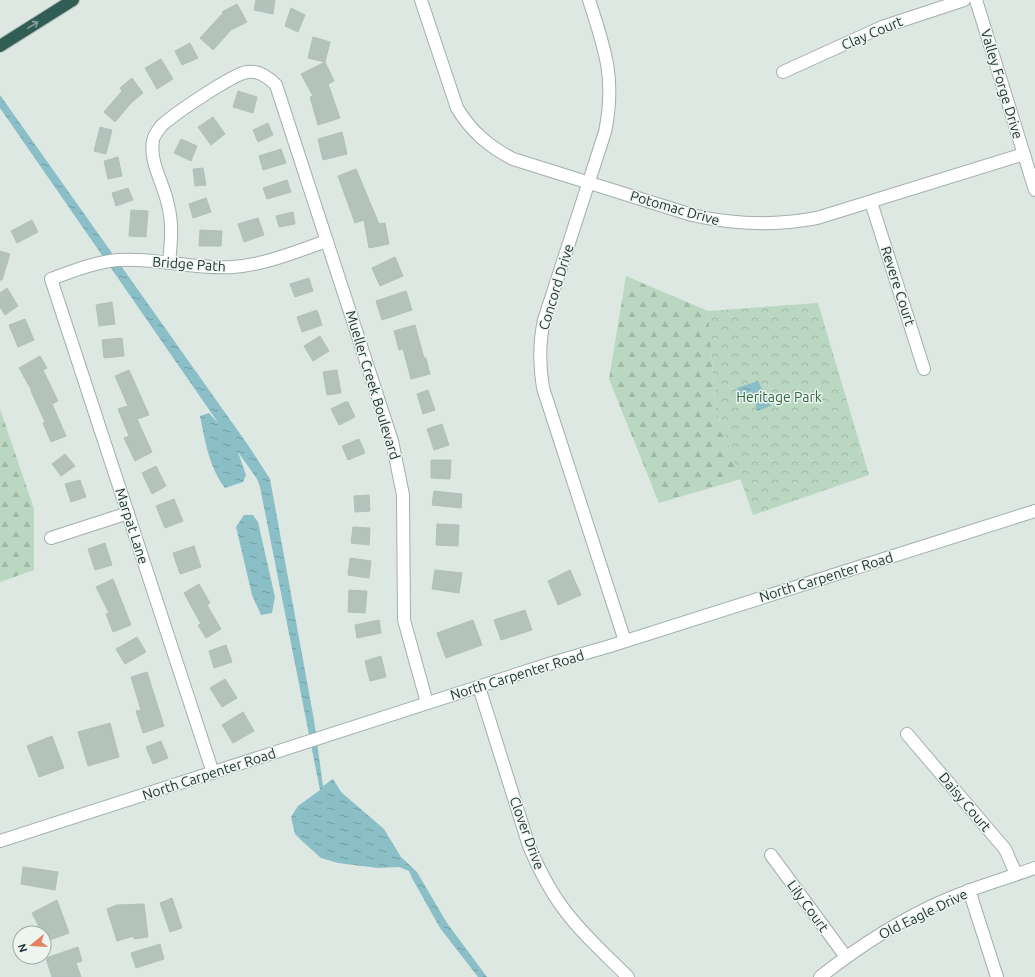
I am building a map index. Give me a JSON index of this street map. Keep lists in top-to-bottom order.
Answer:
{
  "streets": {
    "street": [
      "Clay Court",
      "Valley Forge Drive",
      "Potomac Drive",
      "Bridge Path",
      "Revere Court",
      "Concord Drive",
      "Mueller Creek Boulevard",
      "Marpat Lane",
      "North Carpenter Road",
      "Daisy Court",
      "Clover Drive",
      "Lily Court",
      "Old Eagle Drive"
    ]
  },
  "crossings": [
    ["Valley Forge Drive", "Potomac Drive"],
    ["Potomac Drive", "Revere Court"],
    ["Potomac Drive", "Concord Drive"],
    ["Bridge Path", "Mueller Creek Boulevard"],
    ["Bridge Path", "Marpat Lane"],
    ["Concord Drive", "North Carpenter Road"],
    ["Mueller Creek Boulevard", "North Carpenter Road"],
    ["Marpat Lane", "North Carpenter Road"],
    ["North Carpenter Road", "Clover Drive"],
    ["Daisy Court", "Old Eagle Drive"],
    ["Lily Court", "Old Eagle Drive"]
  ],
  "parks": ["Heritage Park"],
  "north": "left"
}
